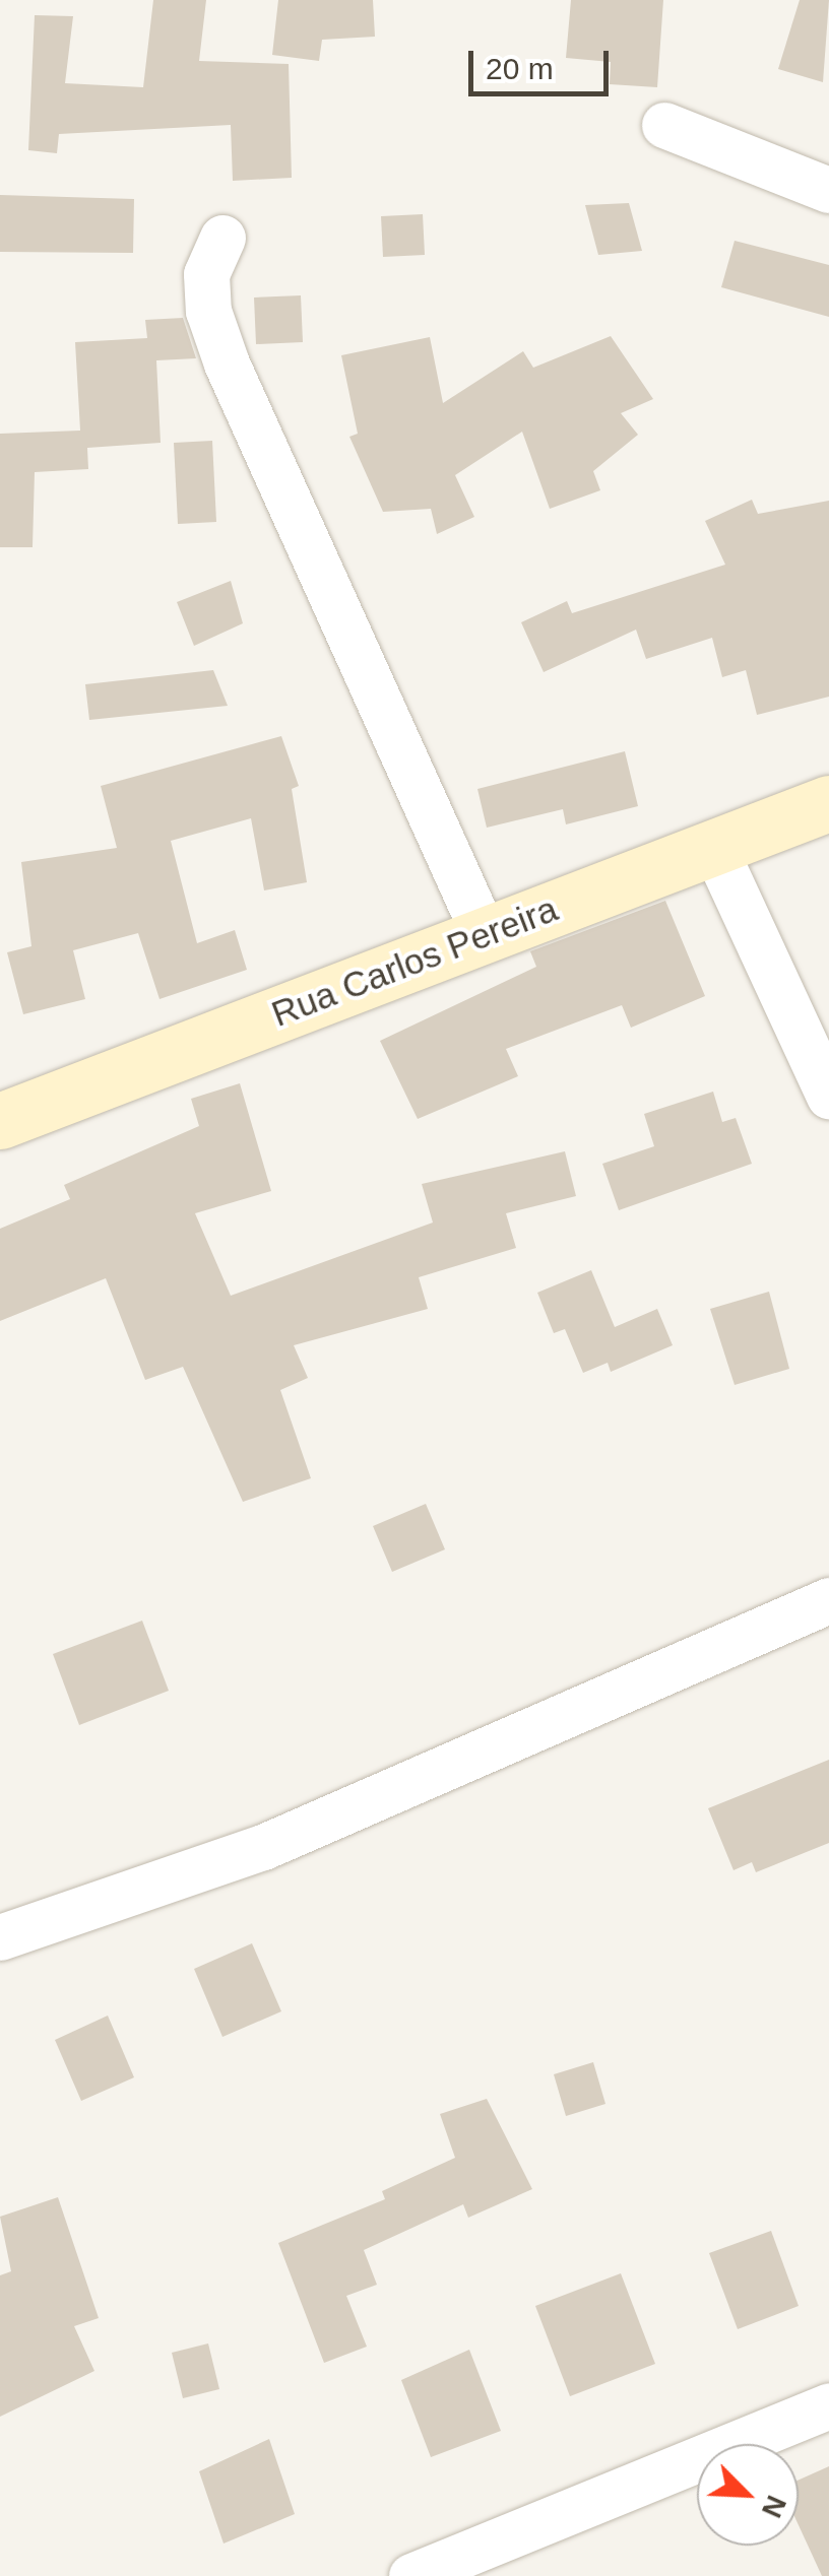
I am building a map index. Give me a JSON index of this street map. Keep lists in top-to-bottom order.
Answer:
{
  "streets": {
    "main road": ["Rua Carlos Pereira"]
  },
  "scale_bar": "20 m",
  "north": "bottom right"
}
